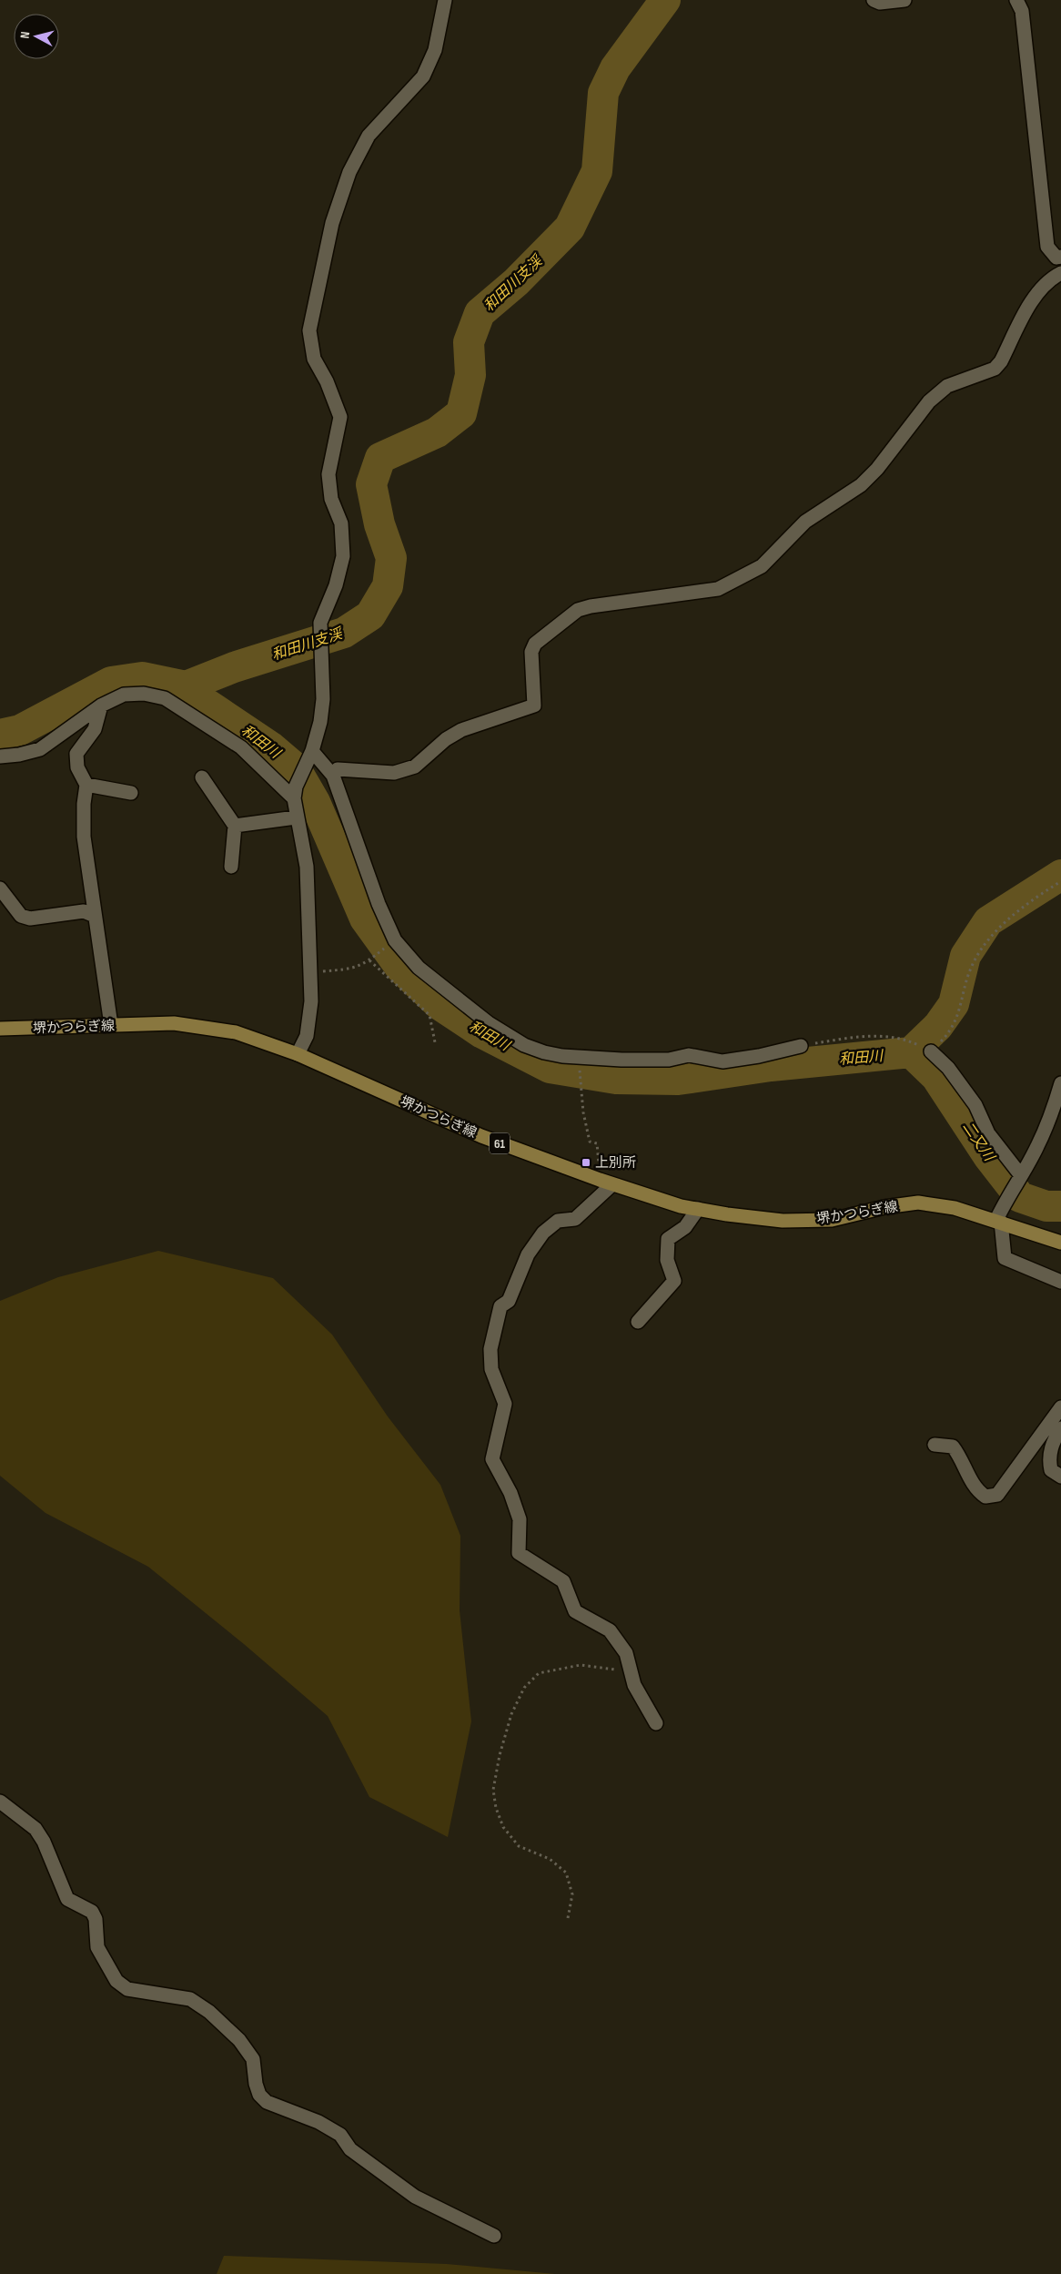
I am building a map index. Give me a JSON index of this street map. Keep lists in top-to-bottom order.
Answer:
{
  "streets": {
    "main road": ["堺かつらぎ線", "61"]
  },
  "water": ["和田川支渓", "和田川", "二又川"],
  "places": {
    "transit": ["上別所"]
  },
  "north": "left"
}
